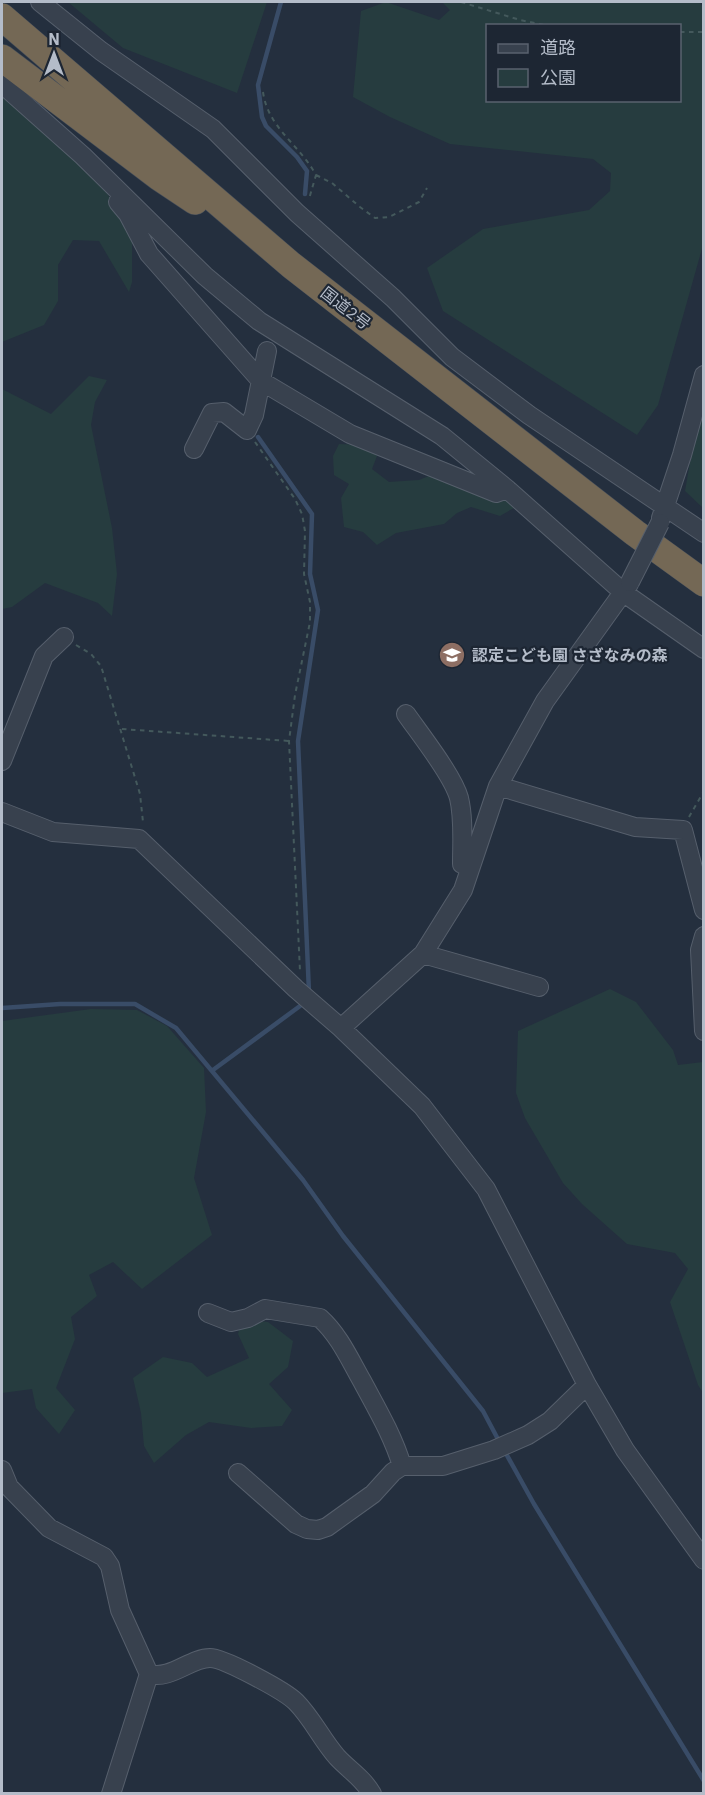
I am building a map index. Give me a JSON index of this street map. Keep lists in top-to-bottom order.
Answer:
{
  "streets": {
    "highway": ["国道2号"]
  },
  "places": {
    "school or university": ["認定こども園 さざなみの森"]
  },
  "legend": ["道路", "公園"],
  "north": "top"
}
